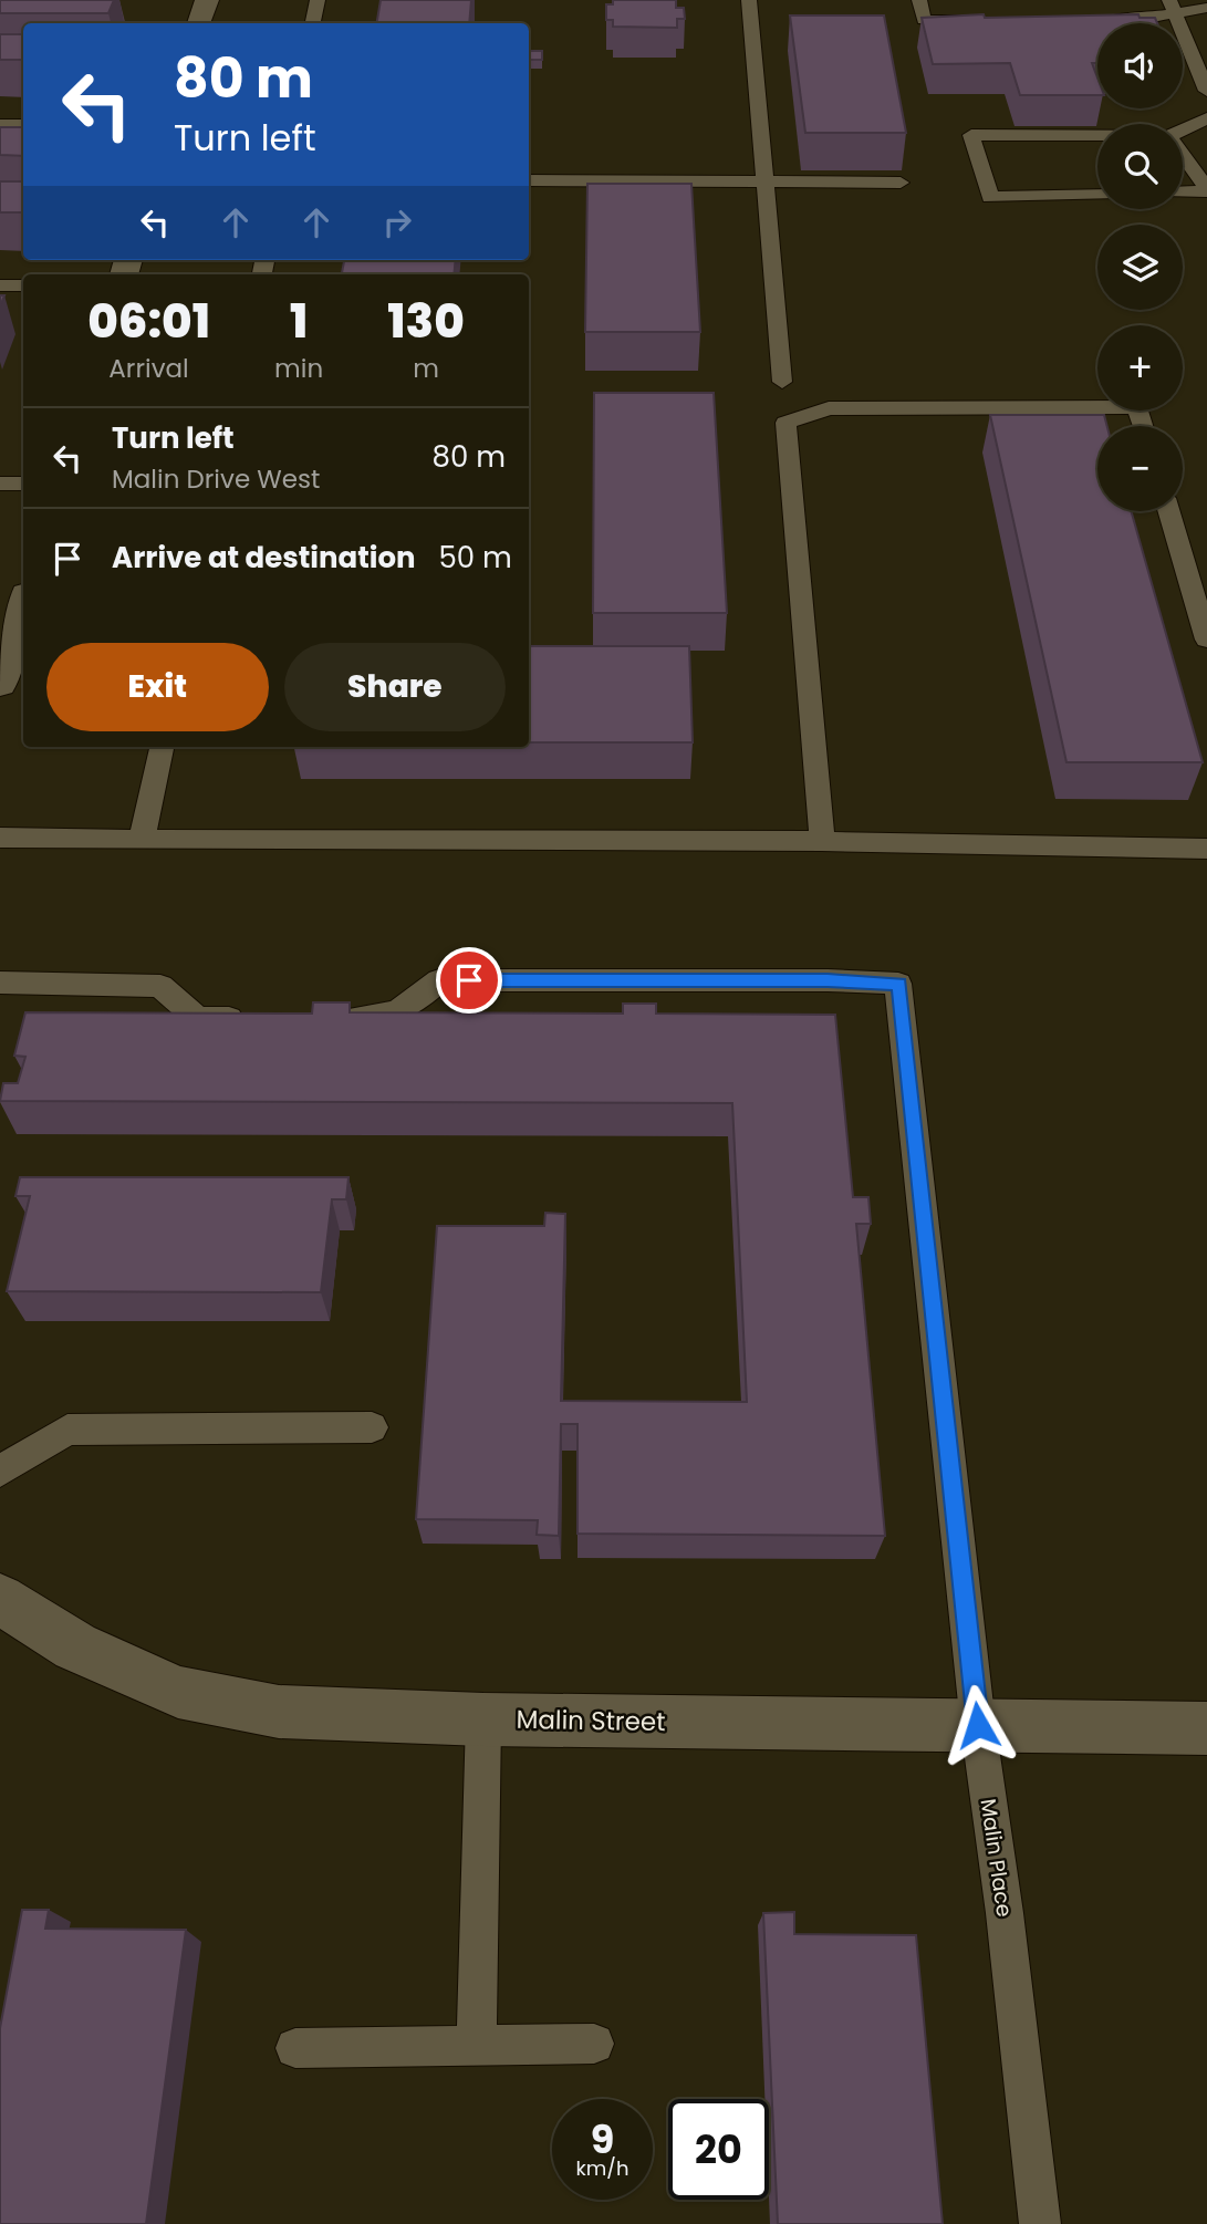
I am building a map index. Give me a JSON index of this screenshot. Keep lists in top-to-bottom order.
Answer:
{
  "streets": {
    "street": ["Malin Street"],
    "lane": ["Malin Place"]
  },
  "crossings": [
    ["Malin Street", "Malin Place"]
  ],
  "page": {
    "map_buttons": ["+", "−"],
    "turn": ["80 m", "Turn left"],
    "eta": [
      "06:01",
      "Arrival",
      "1",
      "min",
      "130",
      "m"
    ],
    "list": [
      {
        "name": "Turn left",
        "note": "Malin Drive West",
        "value": "80 m"
      },
      {
        "name": "Arrive at destination",
        "value": "50 m"
      }
    ],
    "buttons": ["Exit", "Share"],
    "speed": "9 km/h",
    "limit": "20"
  }
}
